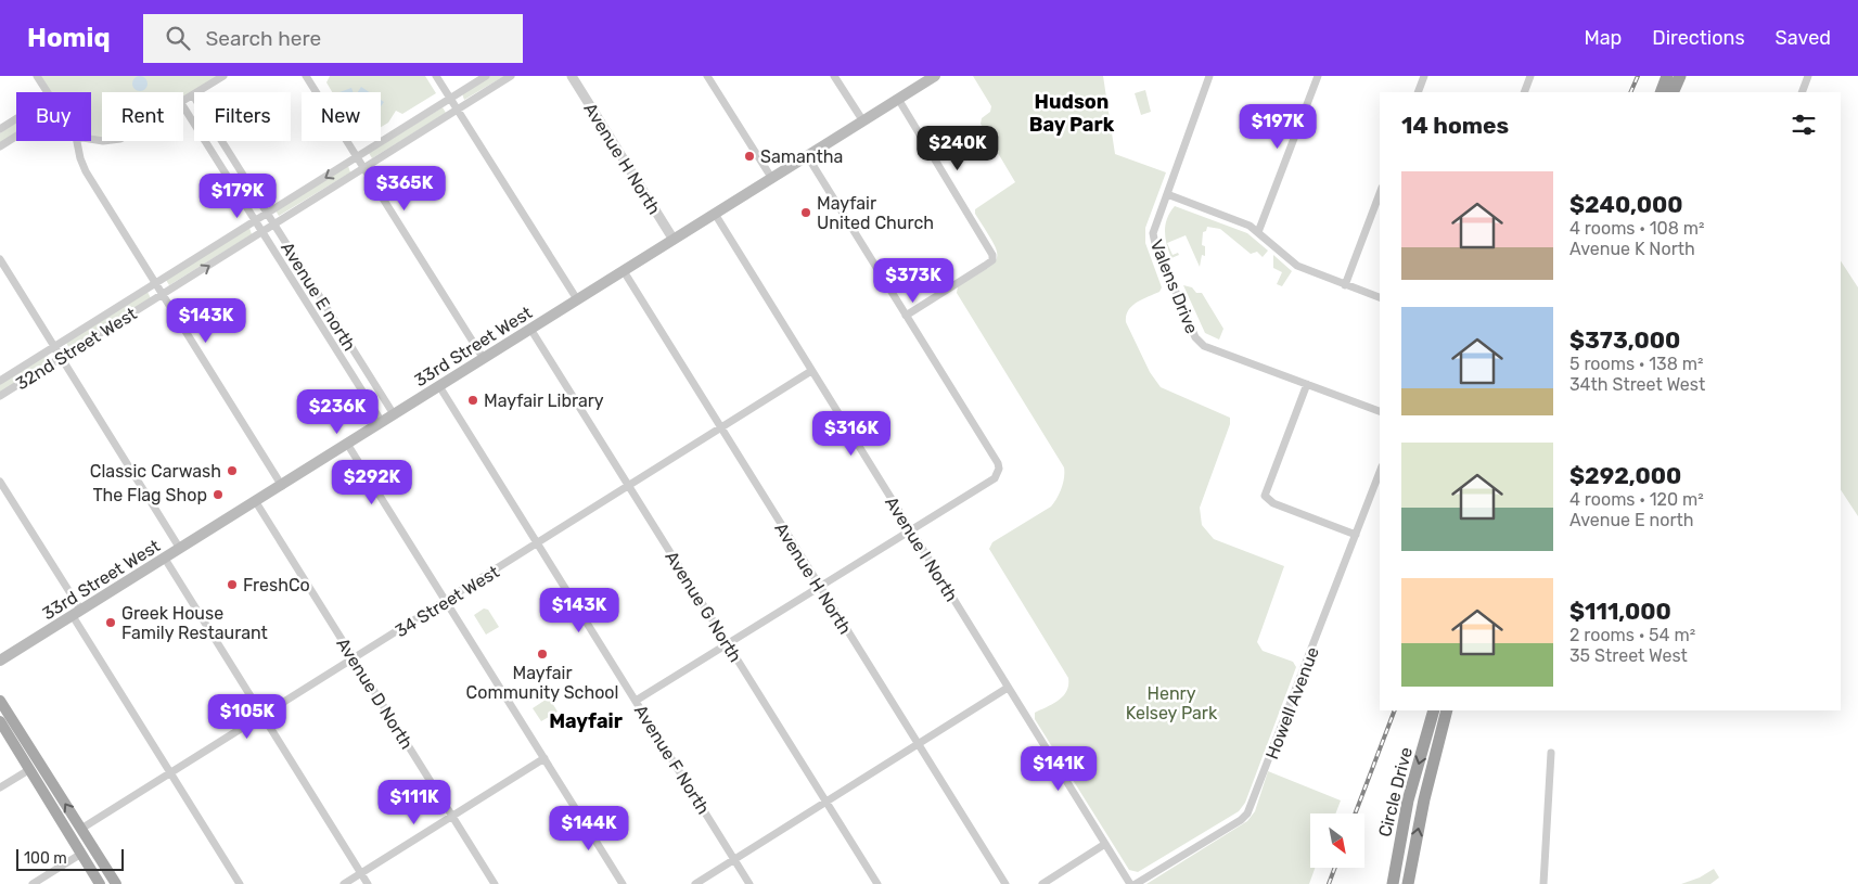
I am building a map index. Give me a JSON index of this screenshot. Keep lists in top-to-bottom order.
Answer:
{
  "streets": {
    "highway": ["Circle Drive"],
    "main road": ["33rd Street West"],
    "street": [
      "Avenue H North",
      "Valens Drive",
      "Avenue E north",
      "32nd Street West",
      "Avenue I North",
      "34 Street West",
      "Avenue G North",
      "Avenue D North",
      "Howell Avenue",
      "Avenue F North"
    ]
  },
  "crossings": [
    ["Avenue H North", "33rd Street West"],
    ["Avenue H North", "34 Street West"],
    ["Avenue E north", "33rd Street West"],
    ["Avenue E north", "32nd Street West"],
    ["33rd Street West", "Avenue I North"],
    ["33rd Street West", "Avenue G North"],
    ["33rd Street West", "Avenue D North"],
    ["33rd Street West", "Avenue F North"],
    ["Avenue I North", "34 Street West"],
    ["34 Street West", "Avenue G North"],
    ["34 Street West", "Avenue D North"],
    ["34 Street West", "Avenue F North"]
  ],
  "districts": ["Hudson Bay Park", "Mayfair"],
  "parks": ["Henry Kelsey Park"],
  "places": [
    "Samantha",
    "Mayfair United Church",
    "Mayfair Library",
    "Classic Carwash",
    "The Flag Shop",
    "FreshCo",
    "Greek House Family Restaurant",
    "Mayfair Community School"
  ],
  "scale_bar": "100 m",
  "north": "bottom right",
  "page": {
    "header": "Homiq",
    "search": "Search here",
    "nav": ["Map", "Directions", "Saved"],
    "chip": [
      "Buy",
      "Rent",
      "Filters",
      "New"
    ],
    "heading": "14 homes",
    "price": [
      "$197K",
      "$240K",
      "$365K",
      "$179K",
      "$373K",
      "$143K",
      "$236K",
      "$316K",
      "$292K",
      "$143K",
      "$105K",
      "$141K",
      "$111K",
      "$144K"
    ],
    "list": [
      {
        "name": "$240,000",
        "note": "4 rooms · 108 m² · Avenue K North"
      },
      {
        "name": "$373,000",
        "note": "5 rooms · 138 m² · 34th Street West"
      },
      {
        "name": "$292,000",
        "note": "4 rooms · 120 m² · Avenue E north"
      },
      {
        "name": "$111,000",
        "note": "2 rooms · 54 m² · 35 Street West"
      }
    ],
    "scale": "100 m"
  }
}
